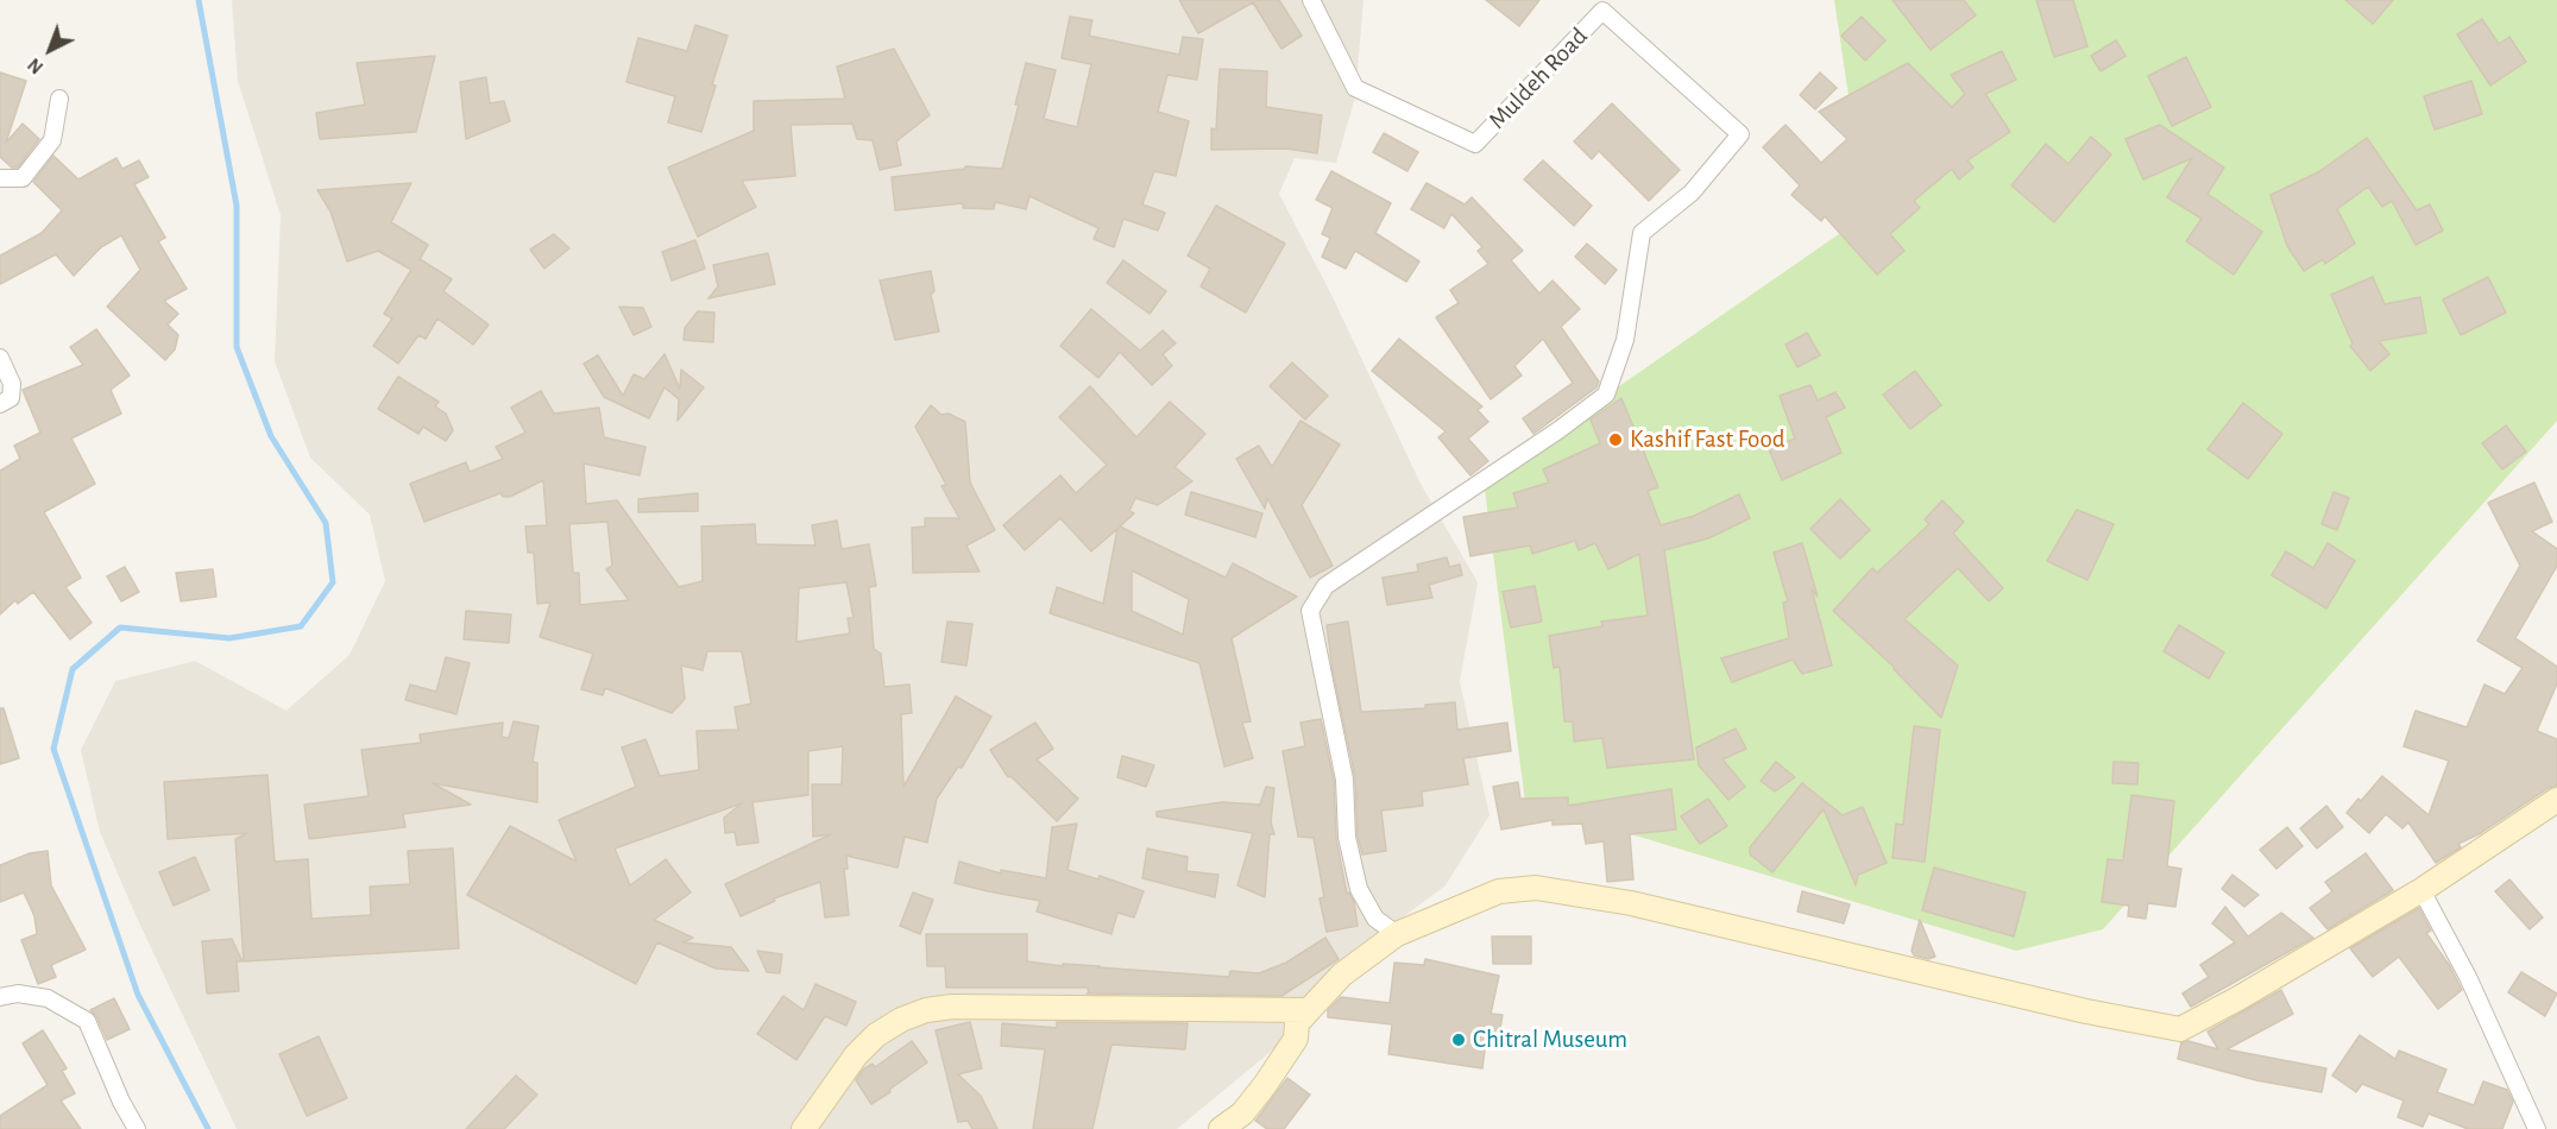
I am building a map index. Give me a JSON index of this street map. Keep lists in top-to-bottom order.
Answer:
{
  "streets": {
    "street": ["Muldeh Road"]
  },
  "places": ["Kashif Fast Food", "Chitral Museum"],
  "north": "bottom left"
}
